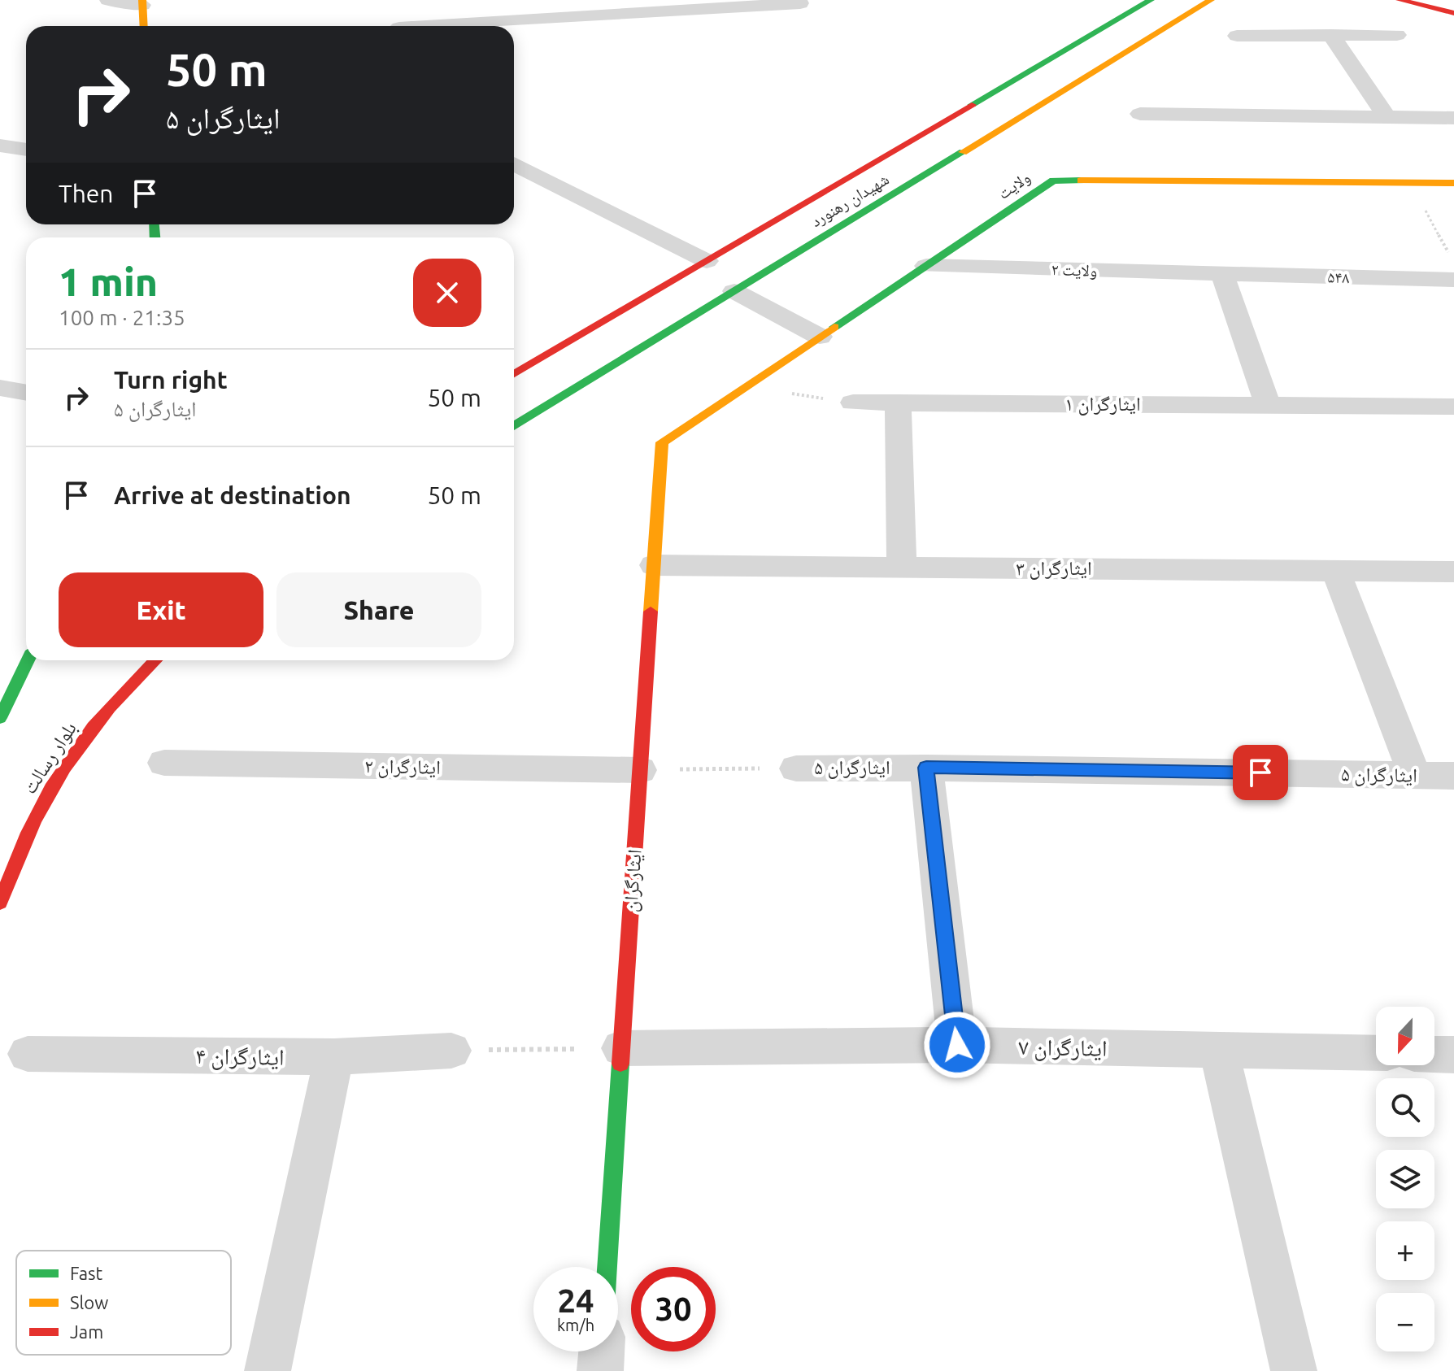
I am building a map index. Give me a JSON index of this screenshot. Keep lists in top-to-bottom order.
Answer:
{
  "streets": {
    "street": [
      "ولایت",
      "شهیدان رهنورد",
      "ولایت ۲",
      "۵۴۸",
      "ایثارگران ۱",
      "ایثارگران ۳",
      "بلوار رسالت",
      "ایثارگران ۲",
      "ایثارگران ۵",
      "ایثارگران",
      "ایثارگران ۷",
      "ایثارگران ۴"
    ]
  },
  "crossings": [
    ["ولایت", "ولایت ۲"],
    ["ولایت", "ایثارگران"],
    ["ولایت ۲", "۵۴۸"],
    ["ایثارگران ۳", "ایثارگران"],
    ["ایثارگران ۲", "ایثارگران ۵"],
    ["ایثارگران ۲", "ایثارگران"],
    ["ایثارگران ۵", "ایثارگران"],
    ["ایثارگران", "ایثارگران ۷"]
  ],
  "legend": ["Fast", "Slow", "Jam"],
  "north": "bottom",
  "page": {
    "turn": ["50 m", "ایثارگران ۵"],
    "then": "Then",
    "heading": ["1 min", "100 m · 21:35"],
    "list": [
      {
        "name": "Turn right",
        "note": "ایثارگران ۵",
        "value": "50 m"
      },
      {
        "name": "Arrive at destination",
        "value": "50 m"
      }
    ],
    "buttons": ["Exit", "Share"],
    "map_buttons": ["+", "−"],
    "speed": "24 km/h",
    "limit": "30"
  }
}
